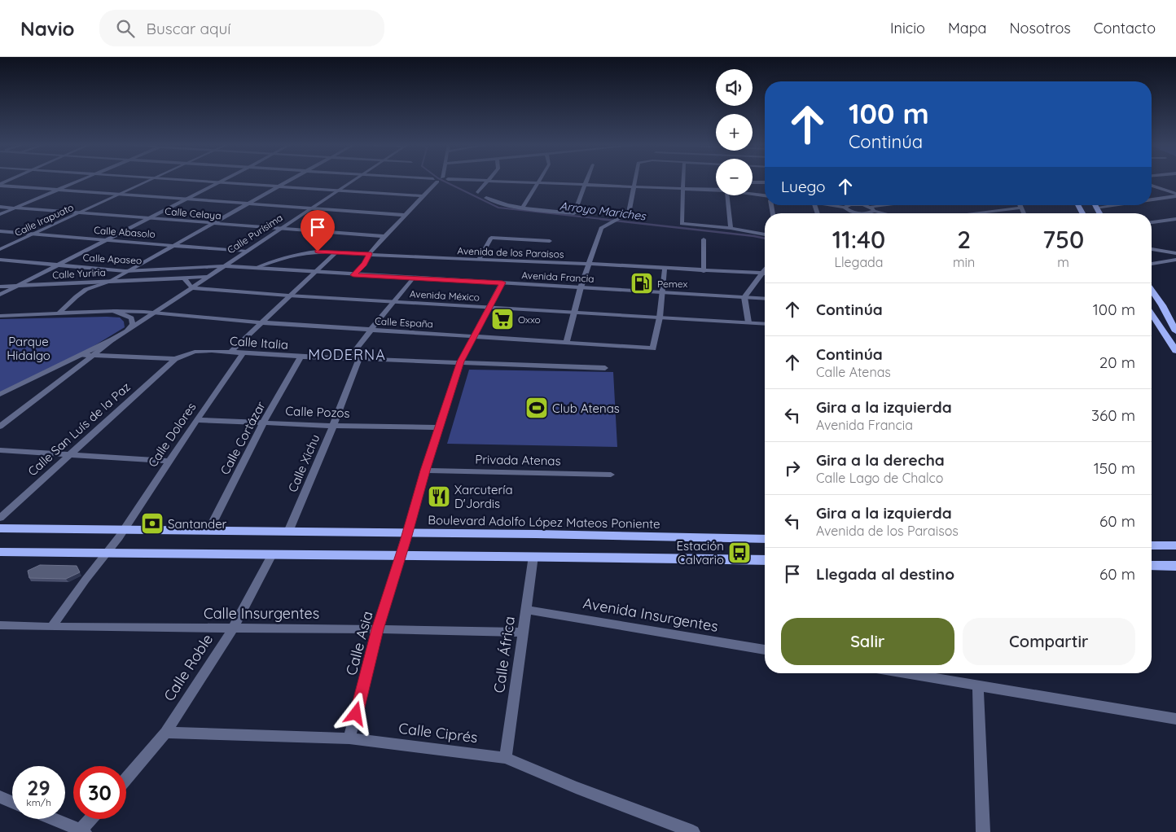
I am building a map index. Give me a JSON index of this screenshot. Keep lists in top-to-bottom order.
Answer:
{
  "streets": {
    "main road": ["Boulevard Adolfo López Mateos Poniente"],
    "street": [
      "Calle Celaya",
      "Calle Irapuato",
      "Calle Abasolo",
      "Calle Purísima",
      "Avenida de los Paraisos",
      "Calle Apaseo",
      "Calle Yuriria",
      "Avenida Francia",
      "Avenida México",
      "Calle España",
      "Calle Italia",
      "Calle Pozos",
      "Calle San Luís de la Paz",
      "Calle Dolores",
      "Calle Cortázar",
      "Privada Atenas",
      "Calle Xichu",
      "Calle Insurgentes",
      "Avenida Insurgentes",
      "Calle Asia",
      "Calle África",
      "Calle Roble",
      "Calle Ciprés"
    ]
  },
  "crossings": [
    ["Calle Celaya", "Calle Irapuato"],
    ["Calle Celaya", "Calle Purísima"],
    ["Calle Irapuato", "Calle Abasolo"],
    ["Calle Abasolo", "Calle Purísima"],
    ["Calle Purísima", "Calle Apaseo"],
    ["Calle Purísima", "Calle Yuriria"],
    ["Calle Purísima", "Avenida Francia"],
    ["Calle Purísima", "Avenida México"],
    ["Calle Purísima", "Calle España"],
    ["Avenida de los Paraisos", "Avenida Francia"],
    ["Calle Apaseo", "Avenida Francia"],
    ["Avenida Francia", "Calle Asia"],
    ["Avenida México", "Calle España"],
    ["Avenida México", "Calle Asia"],
    ["Calle España", "Calle Asia"],
    ["Calle Italia", "Calle San Luís de la Paz"],
    ["Calle Italia", "Calle Dolores"],
    ["Calle Italia", "Calle Cortázar"],
    ["Calle Italia", "Calle Xichu"],
    ["Calle Italia", "Calle Asia"],
    ["Calle Pozos", "Calle Dolores"],
    ["Calle Pozos", "Calle Cortázar"],
    ["Calle Pozos", "Calle Xichu"],
    ["Calle Pozos", "Calle Asia"],
    ["Calle Dolores", "Boulevard Adolfo López Mateos Poniente"],
    ["Calle Dolores", "Calle Insurgentes"],
    ["Calle Cortázar", "Boulevard Adolfo López Mateos Poniente"],
    ["Privada Atenas", "Calle Asia"],
    ["Calle Xichu", "Boulevard Adolfo López Mateos Poniente"],
    ["Boulevard Adolfo López Mateos Poniente", "Calle Asia"],
    ["Calle Insurgentes", "Calle Asia"],
    ["Calle Insurgentes", "Calle África"],
    ["Calle Insurgentes", "Calle Roble"],
    ["Avenida Insurgentes", "Calle África"],
    ["Calle Asia", "Calle Ciprés"],
    ["Calle África", "Calle Ciprés"],
    ["Calle Roble", "Calle Ciprés"]
  ],
  "districts": ["MODERNA"],
  "water": ["Arroyo Mariches"],
  "parks": ["Parque Hidalgo"],
  "places": {
    "fuel station": ["Pemex"],
    "supermarket": ["Oxxo"],
    "sports": ["Club Atenas"],
    "restaurant": ["Xarcutería D'Jordis"],
    "bank": ["Santander"],
    "bus stop": ["Estación Calvario"]
  },
  "page": {
    "header": "Navio",
    "search": "Buscar aquí",
    "nav": [
      "Inicio",
      "Mapa",
      "Nosotros",
      "Contacto"
    ],
    "map_buttons": ["+", "−"],
    "turn": ["100 m", "Continúa"],
    "then": "Luego",
    "eta": [
      "11:40",
      "Llegada",
      "2",
      "min",
      "750",
      "m"
    ],
    "list": [
      {
        "name": "Continúa",
        "value": "100 m"
      },
      {
        "name": "Continúa",
        "note": "Calle Atenas",
        "value": "20 m"
      },
      {
        "name": "Gira a la izquierda",
        "note": "Avenida Francia",
        "value": "360 m"
      },
      {
        "name": "Gira a la derecha",
        "note": "Calle Lago de Chalco",
        "value": "150 m"
      },
      {
        "name": "Gira a la izquierda",
        "note": "Avenida de los Paraisos",
        "value": "60 m"
      },
      {
        "name": "Llegada al destino",
        "value": "60 m"
      }
    ],
    "buttons": ["Salir", "Compartir"],
    "speed": "29 km/h",
    "limit": "30"
  }
}
